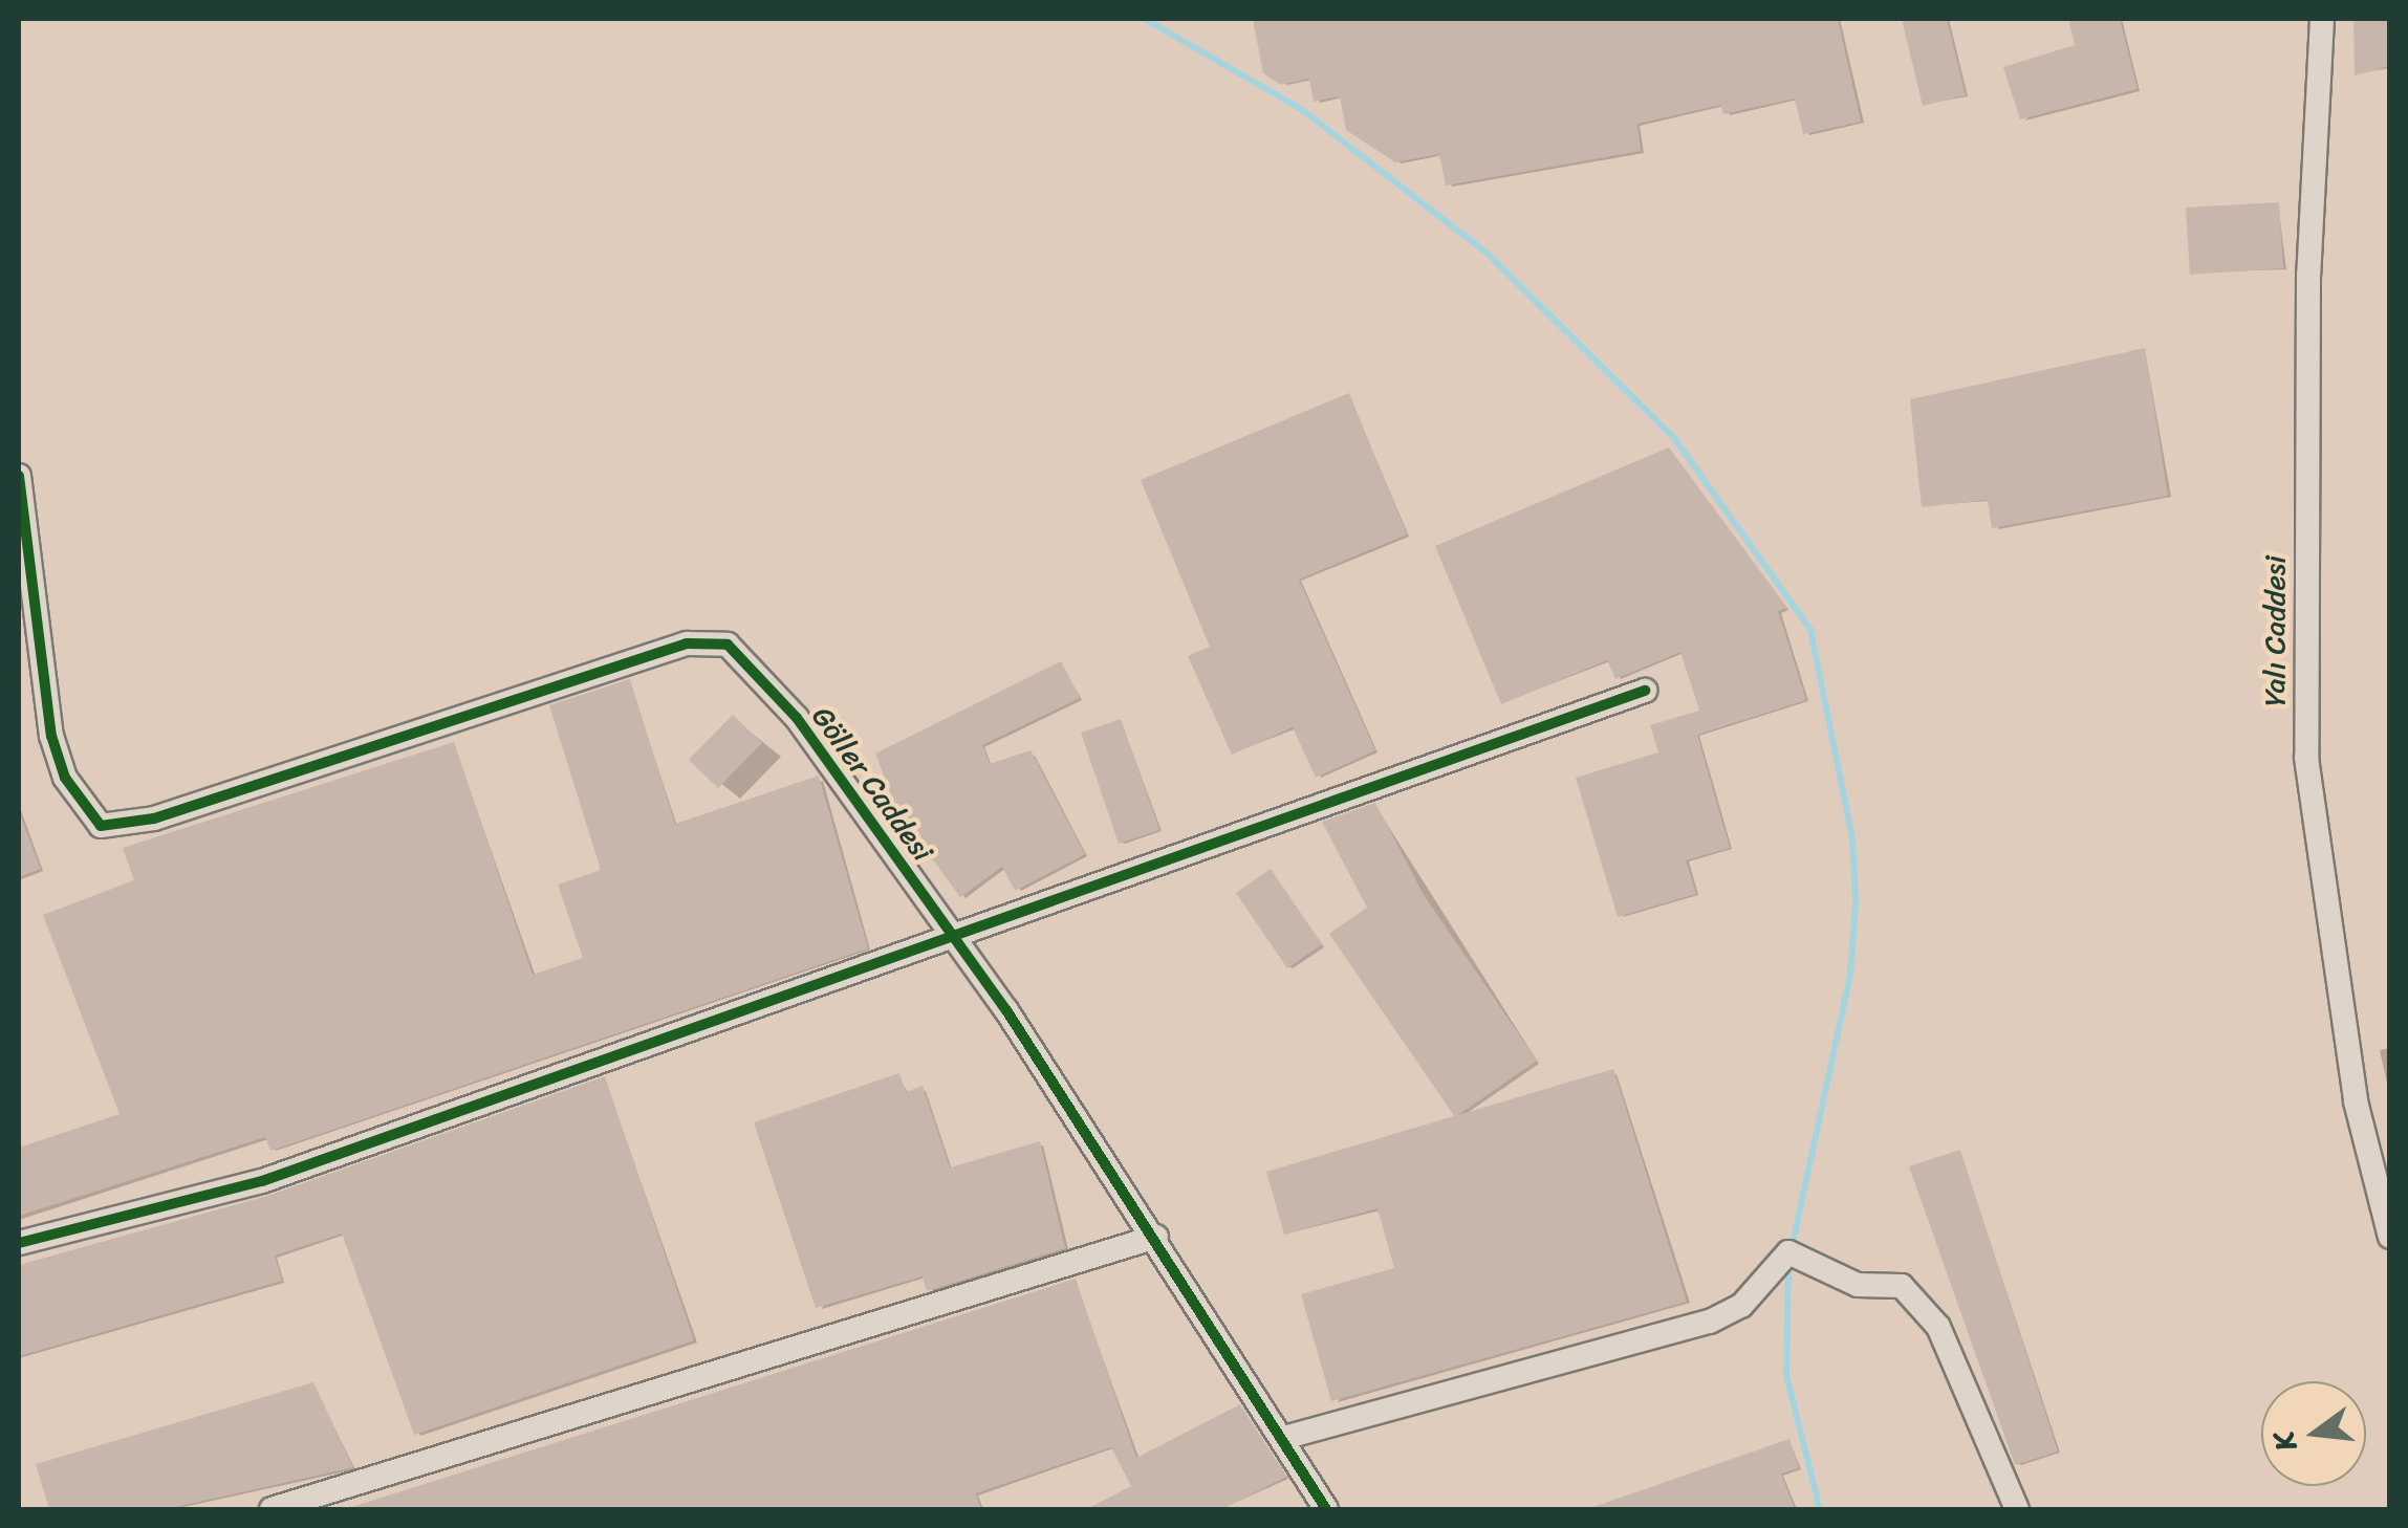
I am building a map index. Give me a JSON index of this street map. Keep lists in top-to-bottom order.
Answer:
{
  "streets": {
    "street": ["Yalı Caddesi", "Göller Caddesi"]
  },
  "north": "left"
}
